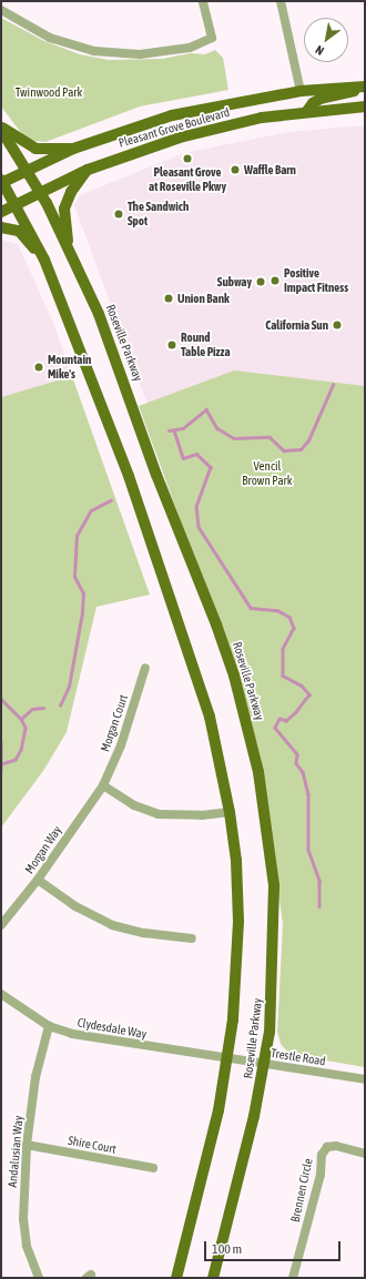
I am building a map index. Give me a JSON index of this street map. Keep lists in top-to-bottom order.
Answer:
{
  "streets": {
    "main road": ["Pleasant Grove Boulevard", "Roseville Parkway"],
    "street": [
      "Morgan Court",
      "Morgan Way",
      "Clydesdale Way",
      "Trestle Road",
      "Shire Court",
      "Andalusian Way",
      "Brennen Circle"
    ]
  },
  "crossings": [
    ["Pleasant Grove Boulevard", "Roseville Parkway"],
    ["Roseville Parkway", "Clydesdale Way"],
    ["Roseville Parkway", "Trestle Road"],
    ["Morgan Court", "Morgan Way"],
    ["Clydesdale Way", "Trestle Road"],
    ["Clydesdale Way", "Andalusian Way"],
    ["Shire Court", "Andalusian Way"]
  ],
  "parks": ["Twinwood Park", "Vencil Brown Park"],
  "places": [
    "Pleasant Grove at Roseville Pkwy",
    "Waffle Barn",
    "The Sandwich Spot",
    "Positive Impact Fitness",
    "Subway",
    "Union Bank",
    "California Sun",
    "Round Table Pizza",
    "Mountain Mike's"
  ],
  "scale_bar": "100 m",
  "north": "bottom left"
}
